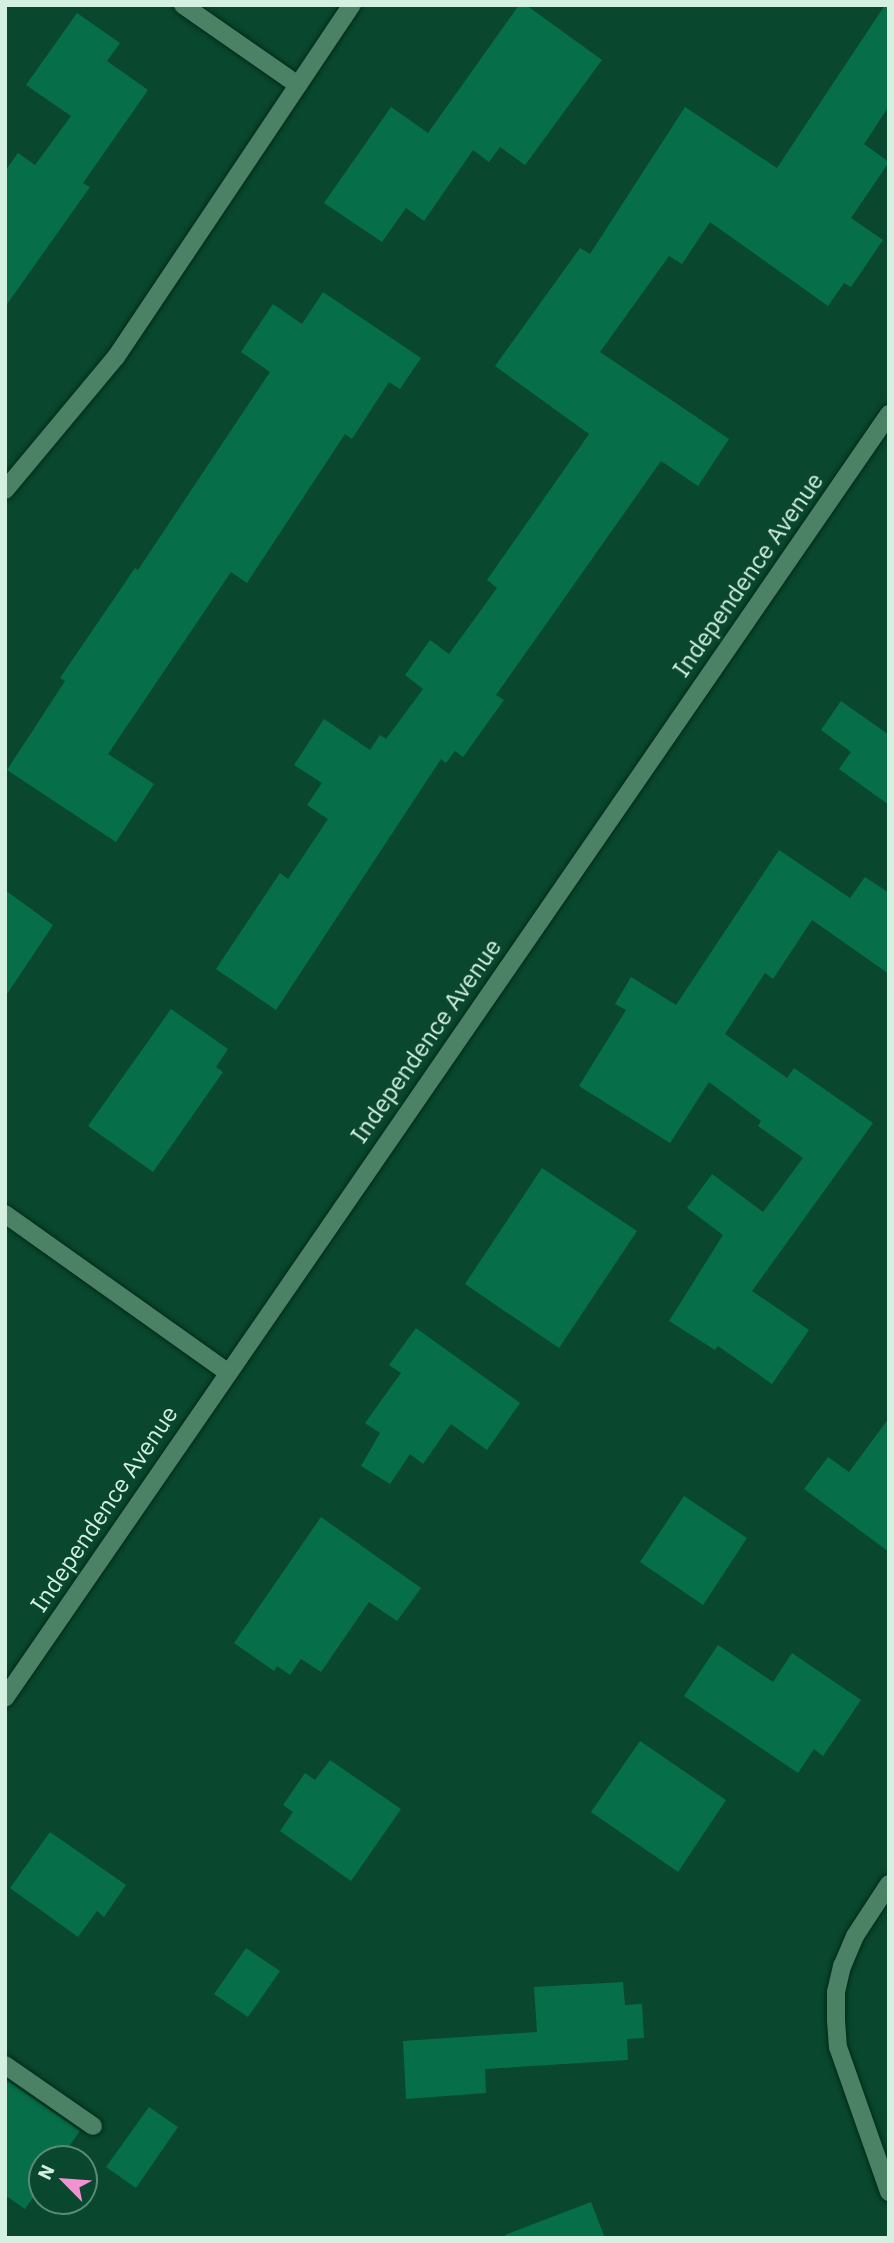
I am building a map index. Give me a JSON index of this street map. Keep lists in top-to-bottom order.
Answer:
{
  "streets": {
    "street": ["Independence Avenue"]
  },
  "north": "top left"
}
